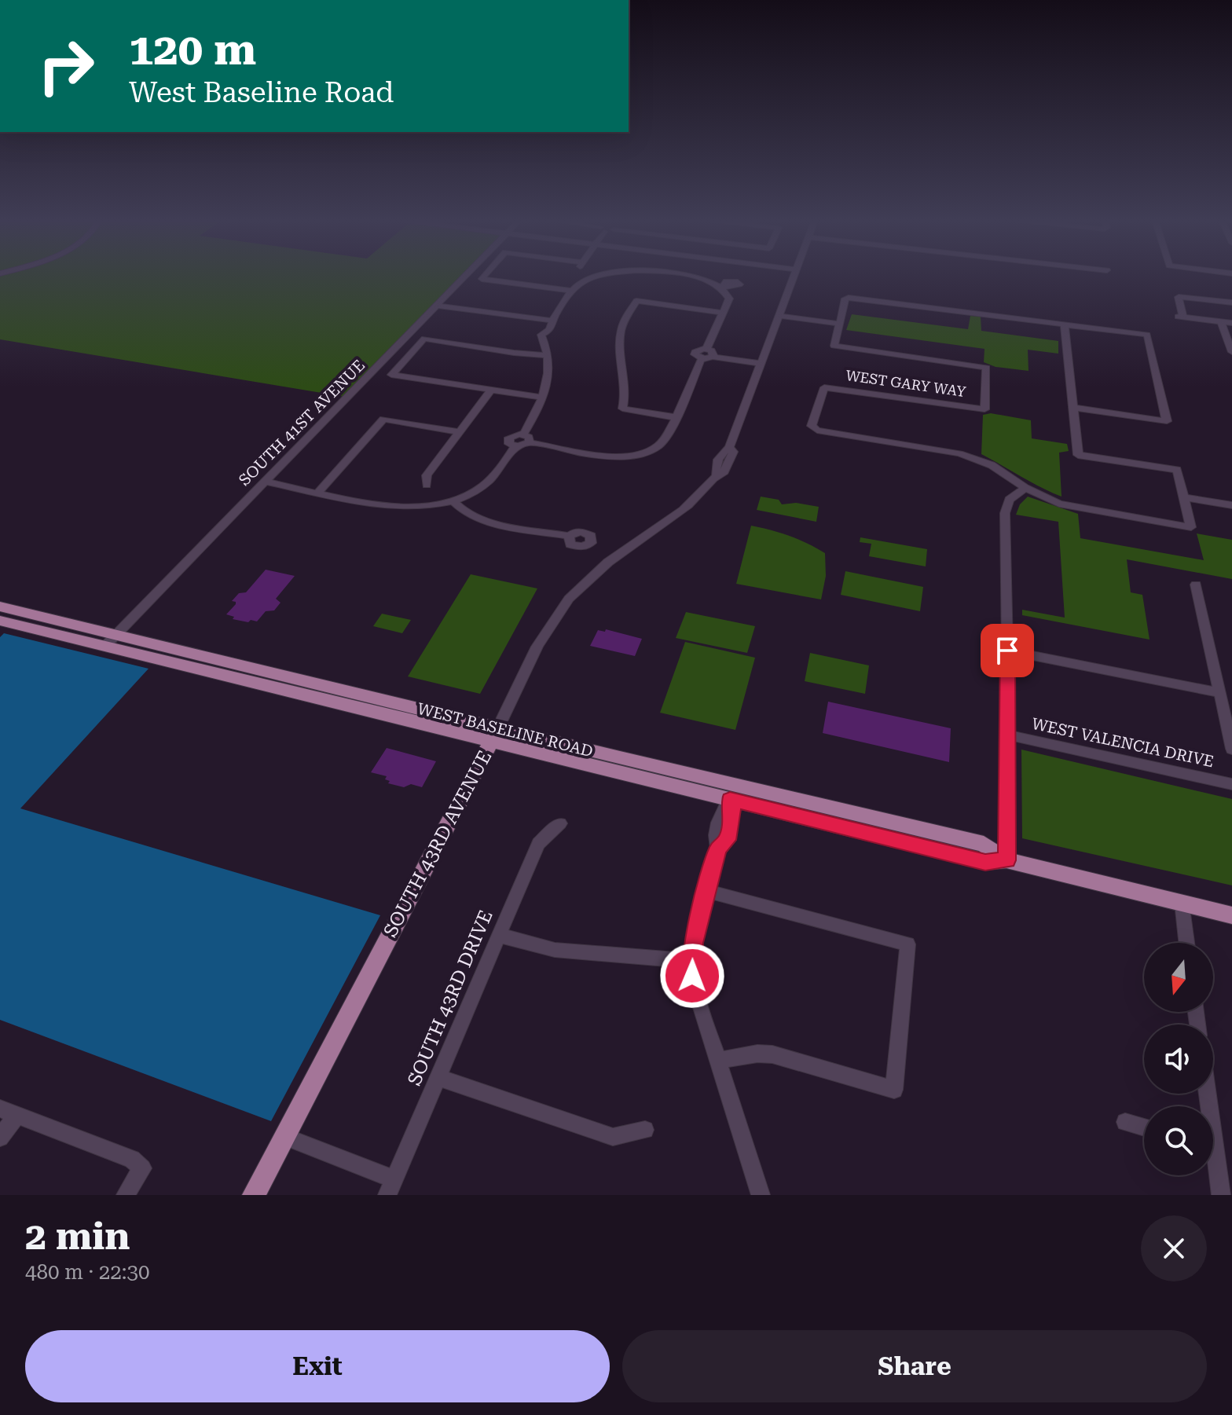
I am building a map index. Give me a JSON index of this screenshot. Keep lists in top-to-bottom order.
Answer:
{
  "streets": {
    "main road": ["WEST BASELINE ROAD", "SOUTH 43RD AVENUE"],
    "street": [
      "WEST GARY WAY",
      "SOUTH 41ST AVENUE",
      "WEST VALENCIA DRIVE",
      "SOUTH 43RD DRIVE"
    ]
  },
  "crossings": [
    ["SOUTH 41ST AVENUE", "WEST BASELINE ROAD"],
    ["WEST BASELINE ROAD", "SOUTH 43RD AVENUE"]
  ],
  "north": "bottom",
  "page": {
    "turn": ["120 m", "West Baseline Road"],
    "heading": ["2 min", "480 m · 22:30"],
    "buttons": ["Exit", "Share"]
  }
}
